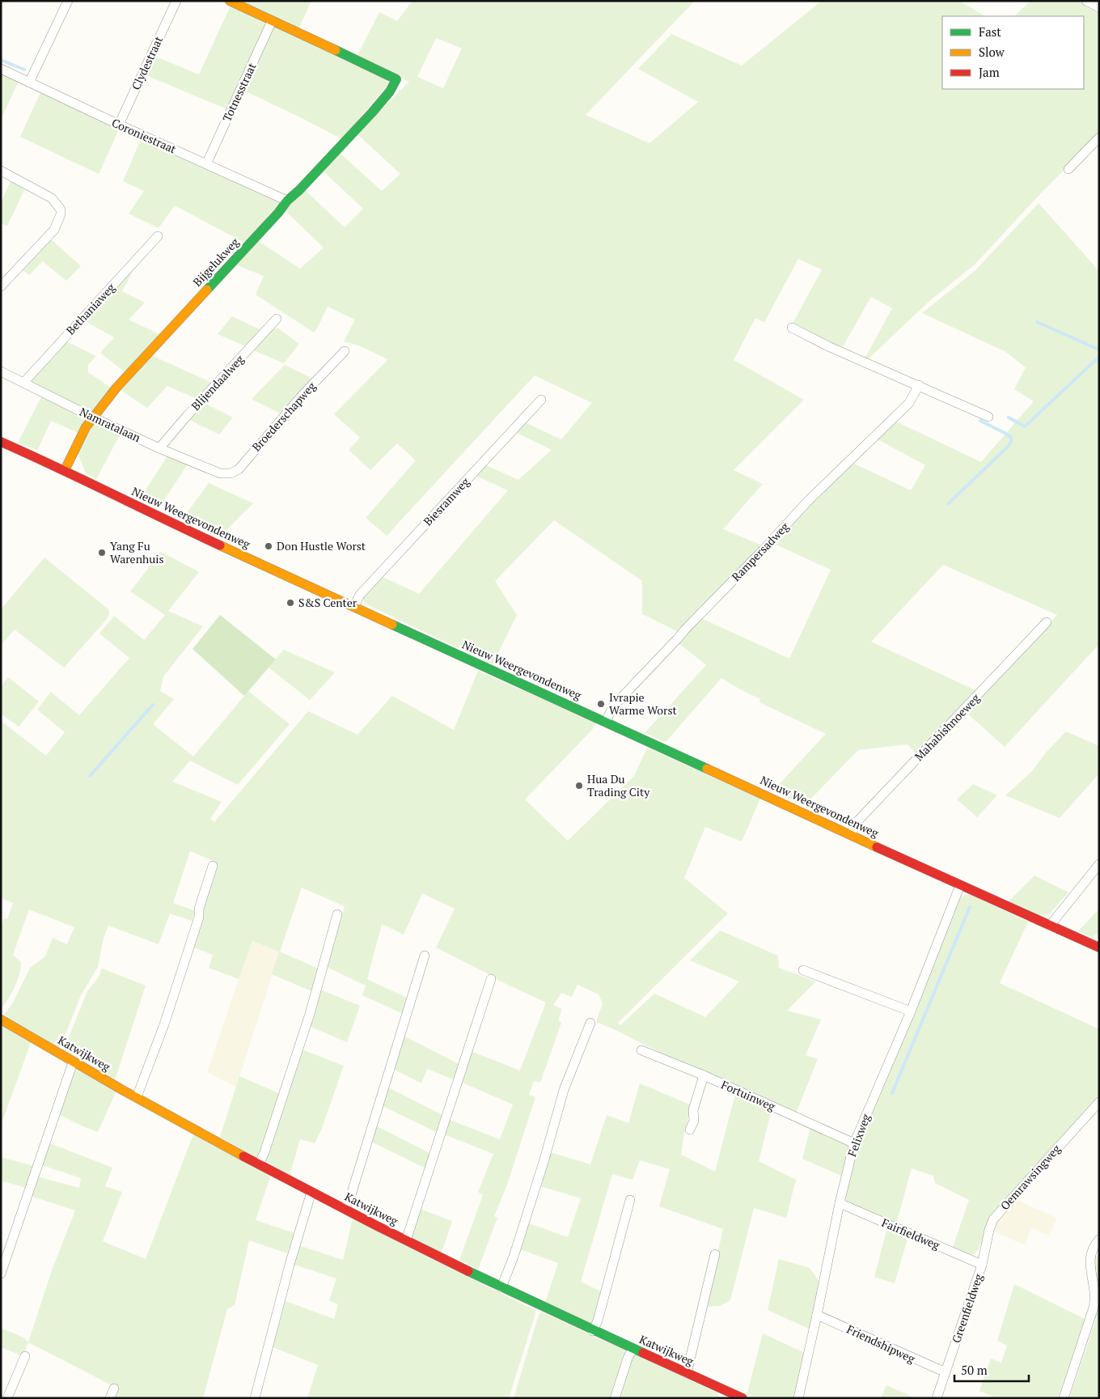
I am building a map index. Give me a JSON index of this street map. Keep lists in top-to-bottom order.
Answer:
{
  "streets": {
    "street": [
      "Clydestraat",
      "Totnesstraat",
      "Coroniestraat",
      "Bijgelukweg",
      "Bethaniaweg",
      "Blijendaalweg",
      "Broederschapweg",
      "Namratalaan",
      "Biesramweg",
      "Nieuw Weergevondenweg",
      "Rampersadweg",
      "Mahabishnoeweg",
      "Katwijkweg",
      "Fortuinweg",
      "Felixweg",
      "Oemrawsingweg",
      "Fairfieldweg",
      "Greenfieldweg",
      "Friendshipweg"
    ]
  },
  "crossings": [
    ["Clydestraat", "Coroniestraat"],
    ["Totnesstraat", "Coroniestraat"],
    ["Totnesstraat", "Bijgelukweg"],
    ["Coroniestraat", "Bijgelukweg"],
    ["Bijgelukweg", "Namratalaan"],
    ["Bijgelukweg", "Nieuw Weergevondenweg"],
    ["Bethaniaweg", "Namratalaan"],
    ["Blijendaalweg", "Namratalaan"],
    ["Broederschapweg", "Namratalaan"],
    ["Biesramweg", "Nieuw Weergevondenweg"],
    ["Nieuw Weergevondenweg", "Rampersadweg"],
    ["Nieuw Weergevondenweg", "Mahabishnoeweg"],
    ["Nieuw Weergevondenweg", "Felixweg"],
    ["Fortuinweg", "Felixweg"],
    ["Felixweg", "Fairfieldweg"],
    ["Felixweg", "Friendshipweg"],
    ["Oemrawsingweg", "Fairfieldweg"],
    ["Oemrawsingweg", "Greenfieldweg"],
    ["Fairfieldweg", "Greenfieldweg"],
    ["Greenfieldweg", "Friendshipweg"]
  ],
  "places": [
    "Don Hustle Worst",
    "Yang Fu Warenhuis",
    "S&S Center",
    "Ivrapie Warme Worst",
    "Hua Du Trading City"
  ],
  "legend": ["Fast", "Slow", "Jam"],
  "scale_bar": "50 m"
}
